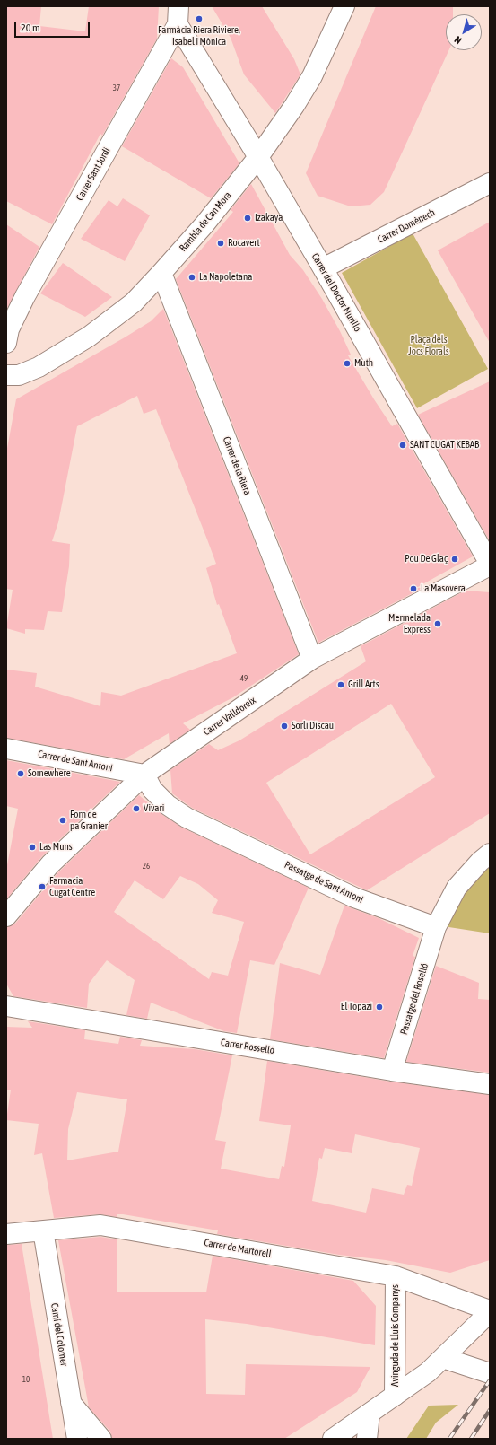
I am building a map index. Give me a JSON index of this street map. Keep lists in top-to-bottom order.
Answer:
{
  "streets": {
    "street": [
      "Carrer Sant Jordi",
      "Rambla de Can Mora",
      "Carrer Domènech",
      "Carrer del Doctor Murillo",
      "Carrer de la Riera",
      "Carrer Valldoreix",
      "Carrer de Sant Antoni",
      "Passatge de Sant Antoni",
      "Passatge del Roselló",
      "Carrer Rosselló",
      "Carrer de Martorell",
      "Camí del Colomer",
      "Avinguda de Lluís Companys"
    ]
  },
  "crossings": [
    ["Carrer Sant Jordi", "Carrer del Doctor Murillo"],
    ["Rambla de Can Mora", "Carrer del Doctor Murillo"],
    ["Rambla de Can Mora", "Carrer de la Riera"],
    ["Carrer Domènech", "Carrer del Doctor Murillo"],
    ["Carrer del Doctor Murillo", "Carrer Valldoreix"],
    ["Carrer de la Riera", "Carrer Valldoreix"],
    ["Carrer Valldoreix", "Carrer de Sant Antoni"],
    ["Carrer Valldoreix", "Passatge de Sant Antoni"],
    ["Carrer de Sant Antoni", "Passatge de Sant Antoni"],
    ["Passatge de Sant Antoni", "Passatge del Roselló"],
    ["Passatge del Roselló", "Carrer Rosselló"],
    ["Carrer de Martorell", "Camí del Colomer"],
    ["Carrer de Martorell", "Avinguda de Lluís Companys"]
  ],
  "parks": ["Plaça dels Jocs Florals"],
  "places": [
    "Farmàcia Riera Riviere, Isabel i Mònica",
    "Izakaya",
    "Rocavert",
    "La Napoletana",
    "Muth",
    "SANT CUGAT KEBAB",
    "Pou De Glaç",
    "La Masovera",
    "Mermelada Express",
    "Grill Arts",
    "Sorli Discau",
    "Somewhere",
    "Vivari",
    "Forn de pa Granier",
    "Las Muns",
    "Farmacia Cugat Centre",
    "El Topazi"
  ],
  "house_numbers": [
    "37",
    "49",
    "26",
    "10"
  ],
  "scale_bar": "20 m",
  "north": "bottom left"
}
